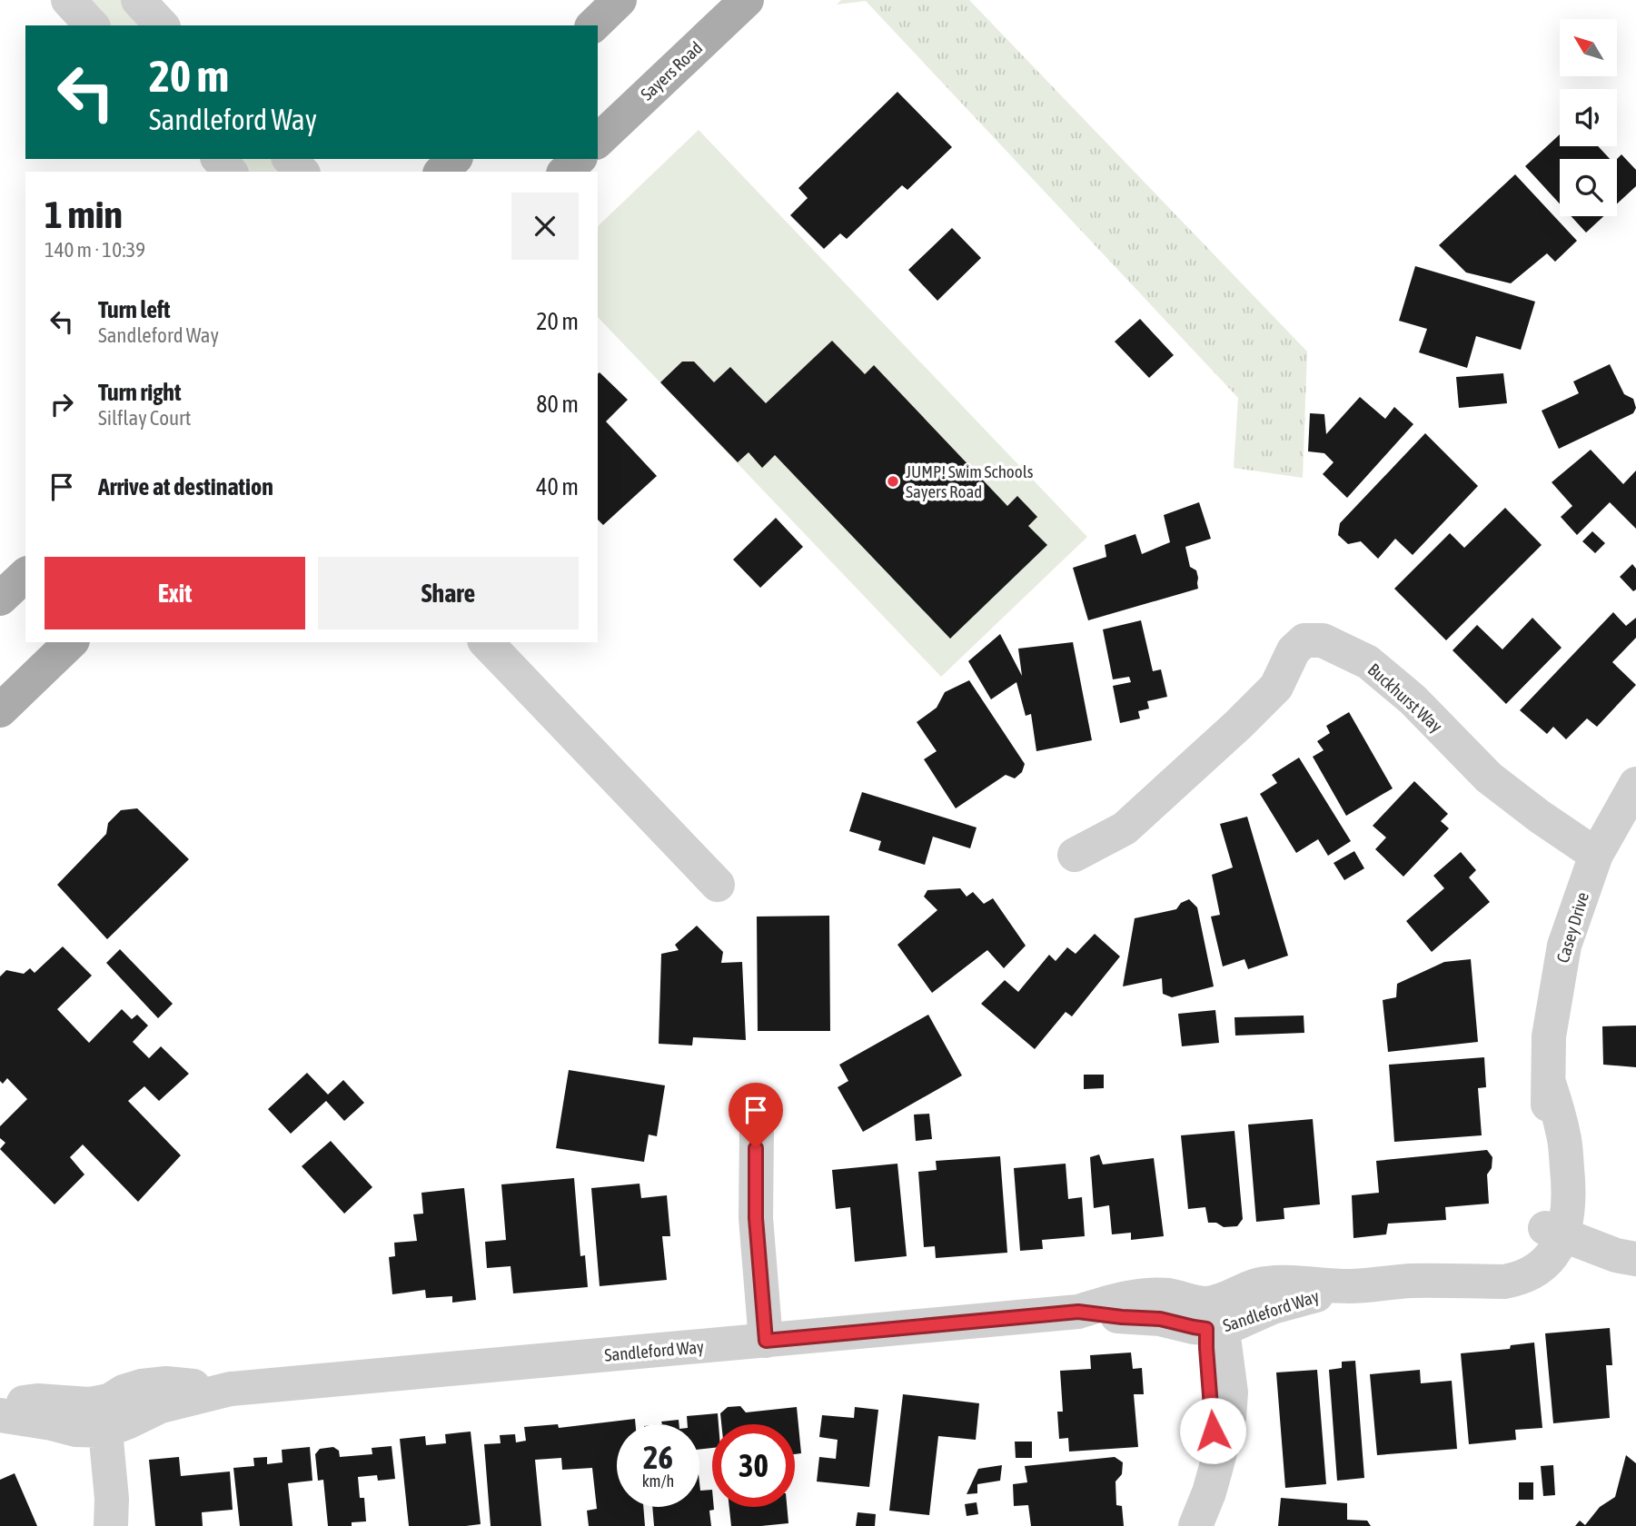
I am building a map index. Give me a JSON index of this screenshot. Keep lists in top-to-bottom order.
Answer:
{
  "streets": {
    "main road": ["Sayers Road"],
    "street": ["Buckhurst Way", "Casey Drive", "Sandleford Way"]
  },
  "crossings": [
    ["Buckhurst Way", "Casey Drive"],
    ["Casey Drive", "Sandleford Way"]
  ],
  "places": ["JUMP! Swim Schools Sayers Road"],
  "north": "top left",
  "page": {
    "turn": ["20 m", "Sandleford Way"],
    "heading": ["1 min", "140 m · 10:39"],
    "list": [
      {
        "name": "Turn left",
        "note": "Sandleford Way",
        "value": "20 m"
      },
      {
        "name": "Turn right",
        "note": "Silflay Court",
        "value": "80 m"
      },
      {
        "name": "Arrive at destination",
        "value": "40 m"
      }
    ],
    "buttons": ["Exit", "Share"],
    "speed": "26 km/h",
    "limit": "30"
  }
}
